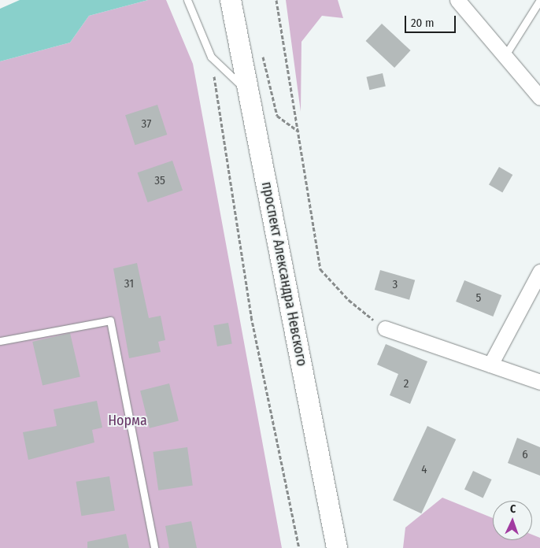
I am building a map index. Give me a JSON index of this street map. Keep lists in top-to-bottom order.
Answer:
{
  "streets": {
    "main road": ["проспект Александра Невского"]
  },
  "parks": ["Норма"],
  "house_numbers": [
    "37",
    "35",
    "31",
    "3",
    "5",
    "2",
    "6",
    "4"
  ],
  "scale_bar": "20 m",
  "north": "top"
}
